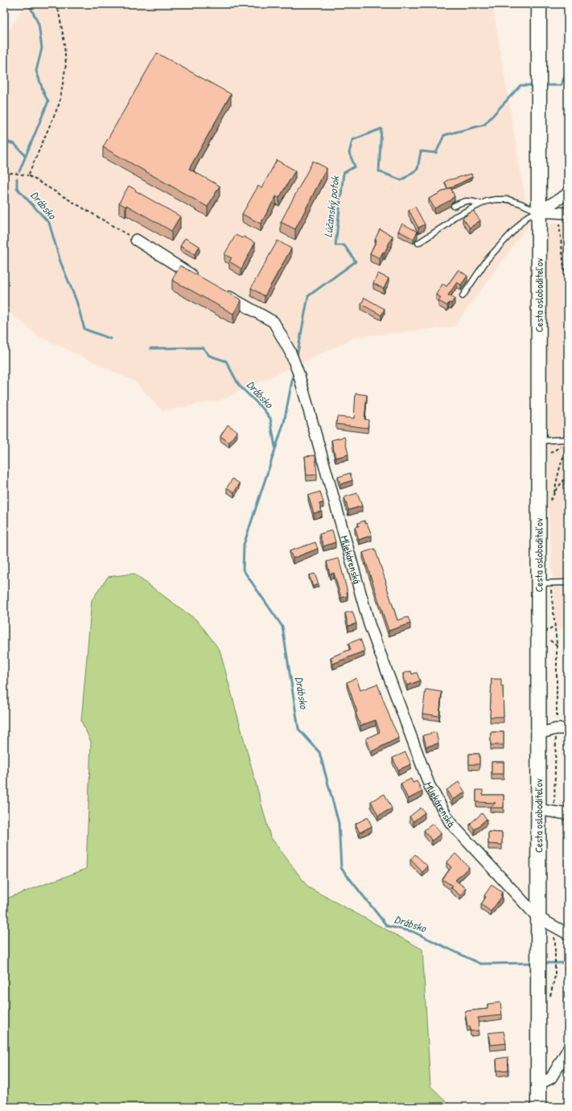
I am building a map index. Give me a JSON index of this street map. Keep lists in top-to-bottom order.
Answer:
{
  "streets": {
    "main road": ["Cesta osloboditeľov"],
    "street": ["Mliekárenská"]
  },
  "crossings": [
    ["Cesta osloboditeľov", "Mliekárenská"]
  ],
  "water": ["Drábsko", "Lúčanský potok"]
}
